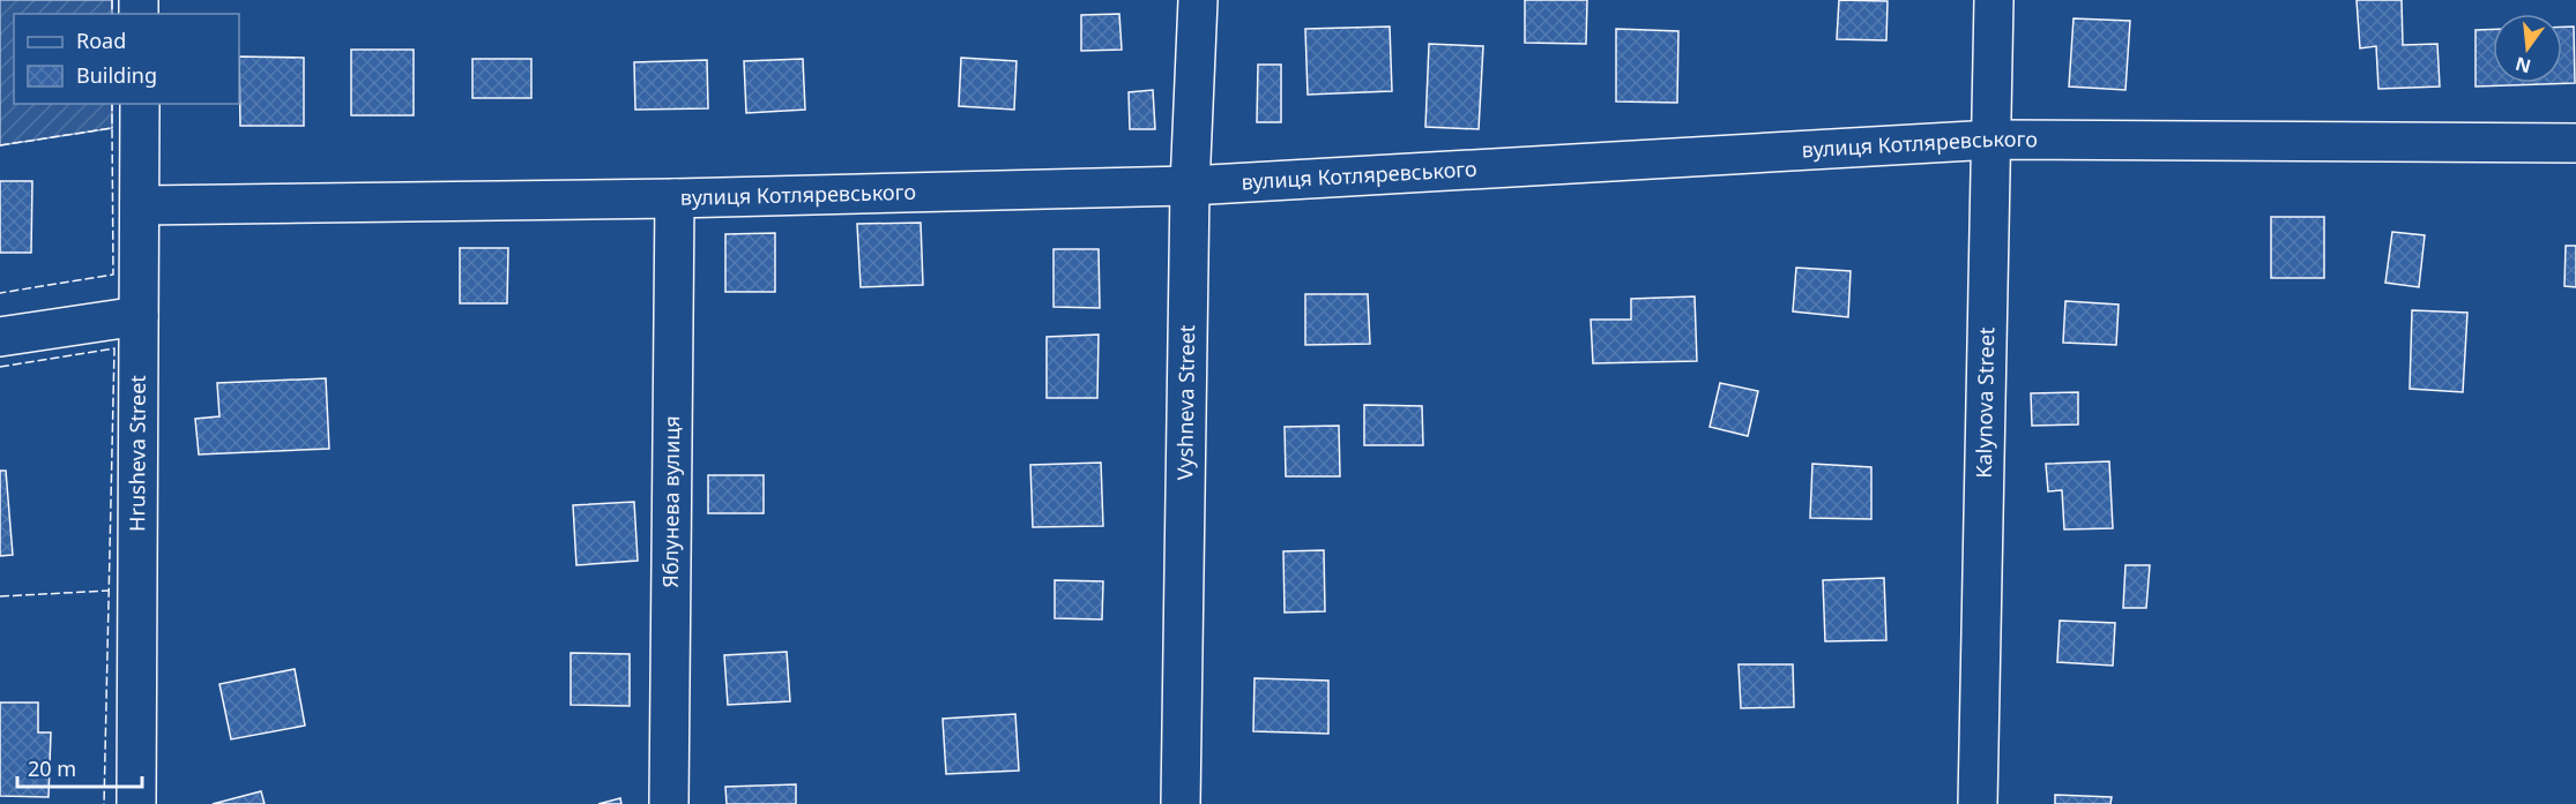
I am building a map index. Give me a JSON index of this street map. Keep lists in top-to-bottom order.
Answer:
{
  "streets": {
    "street": [
      "вулиця Котляревського",
      "Vyshneva Street",
      "Kalynova Street",
      "Hrusheva Street",
      "Яблунева вулиця"
    ]
  },
  "crossings": [
    ["вулиця Котляревського", "Vyshneva Street"],
    ["вулиця Котляревського", "Kalynova Street"],
    ["вулиця Котляревського", "Hrusheva Street"],
    ["вулиця Котляревського", "Яблунева вулиця"]
  ],
  "legend": ["Road", "Building"],
  "scale_bar": "20 m",
  "north": "bottom"
}
